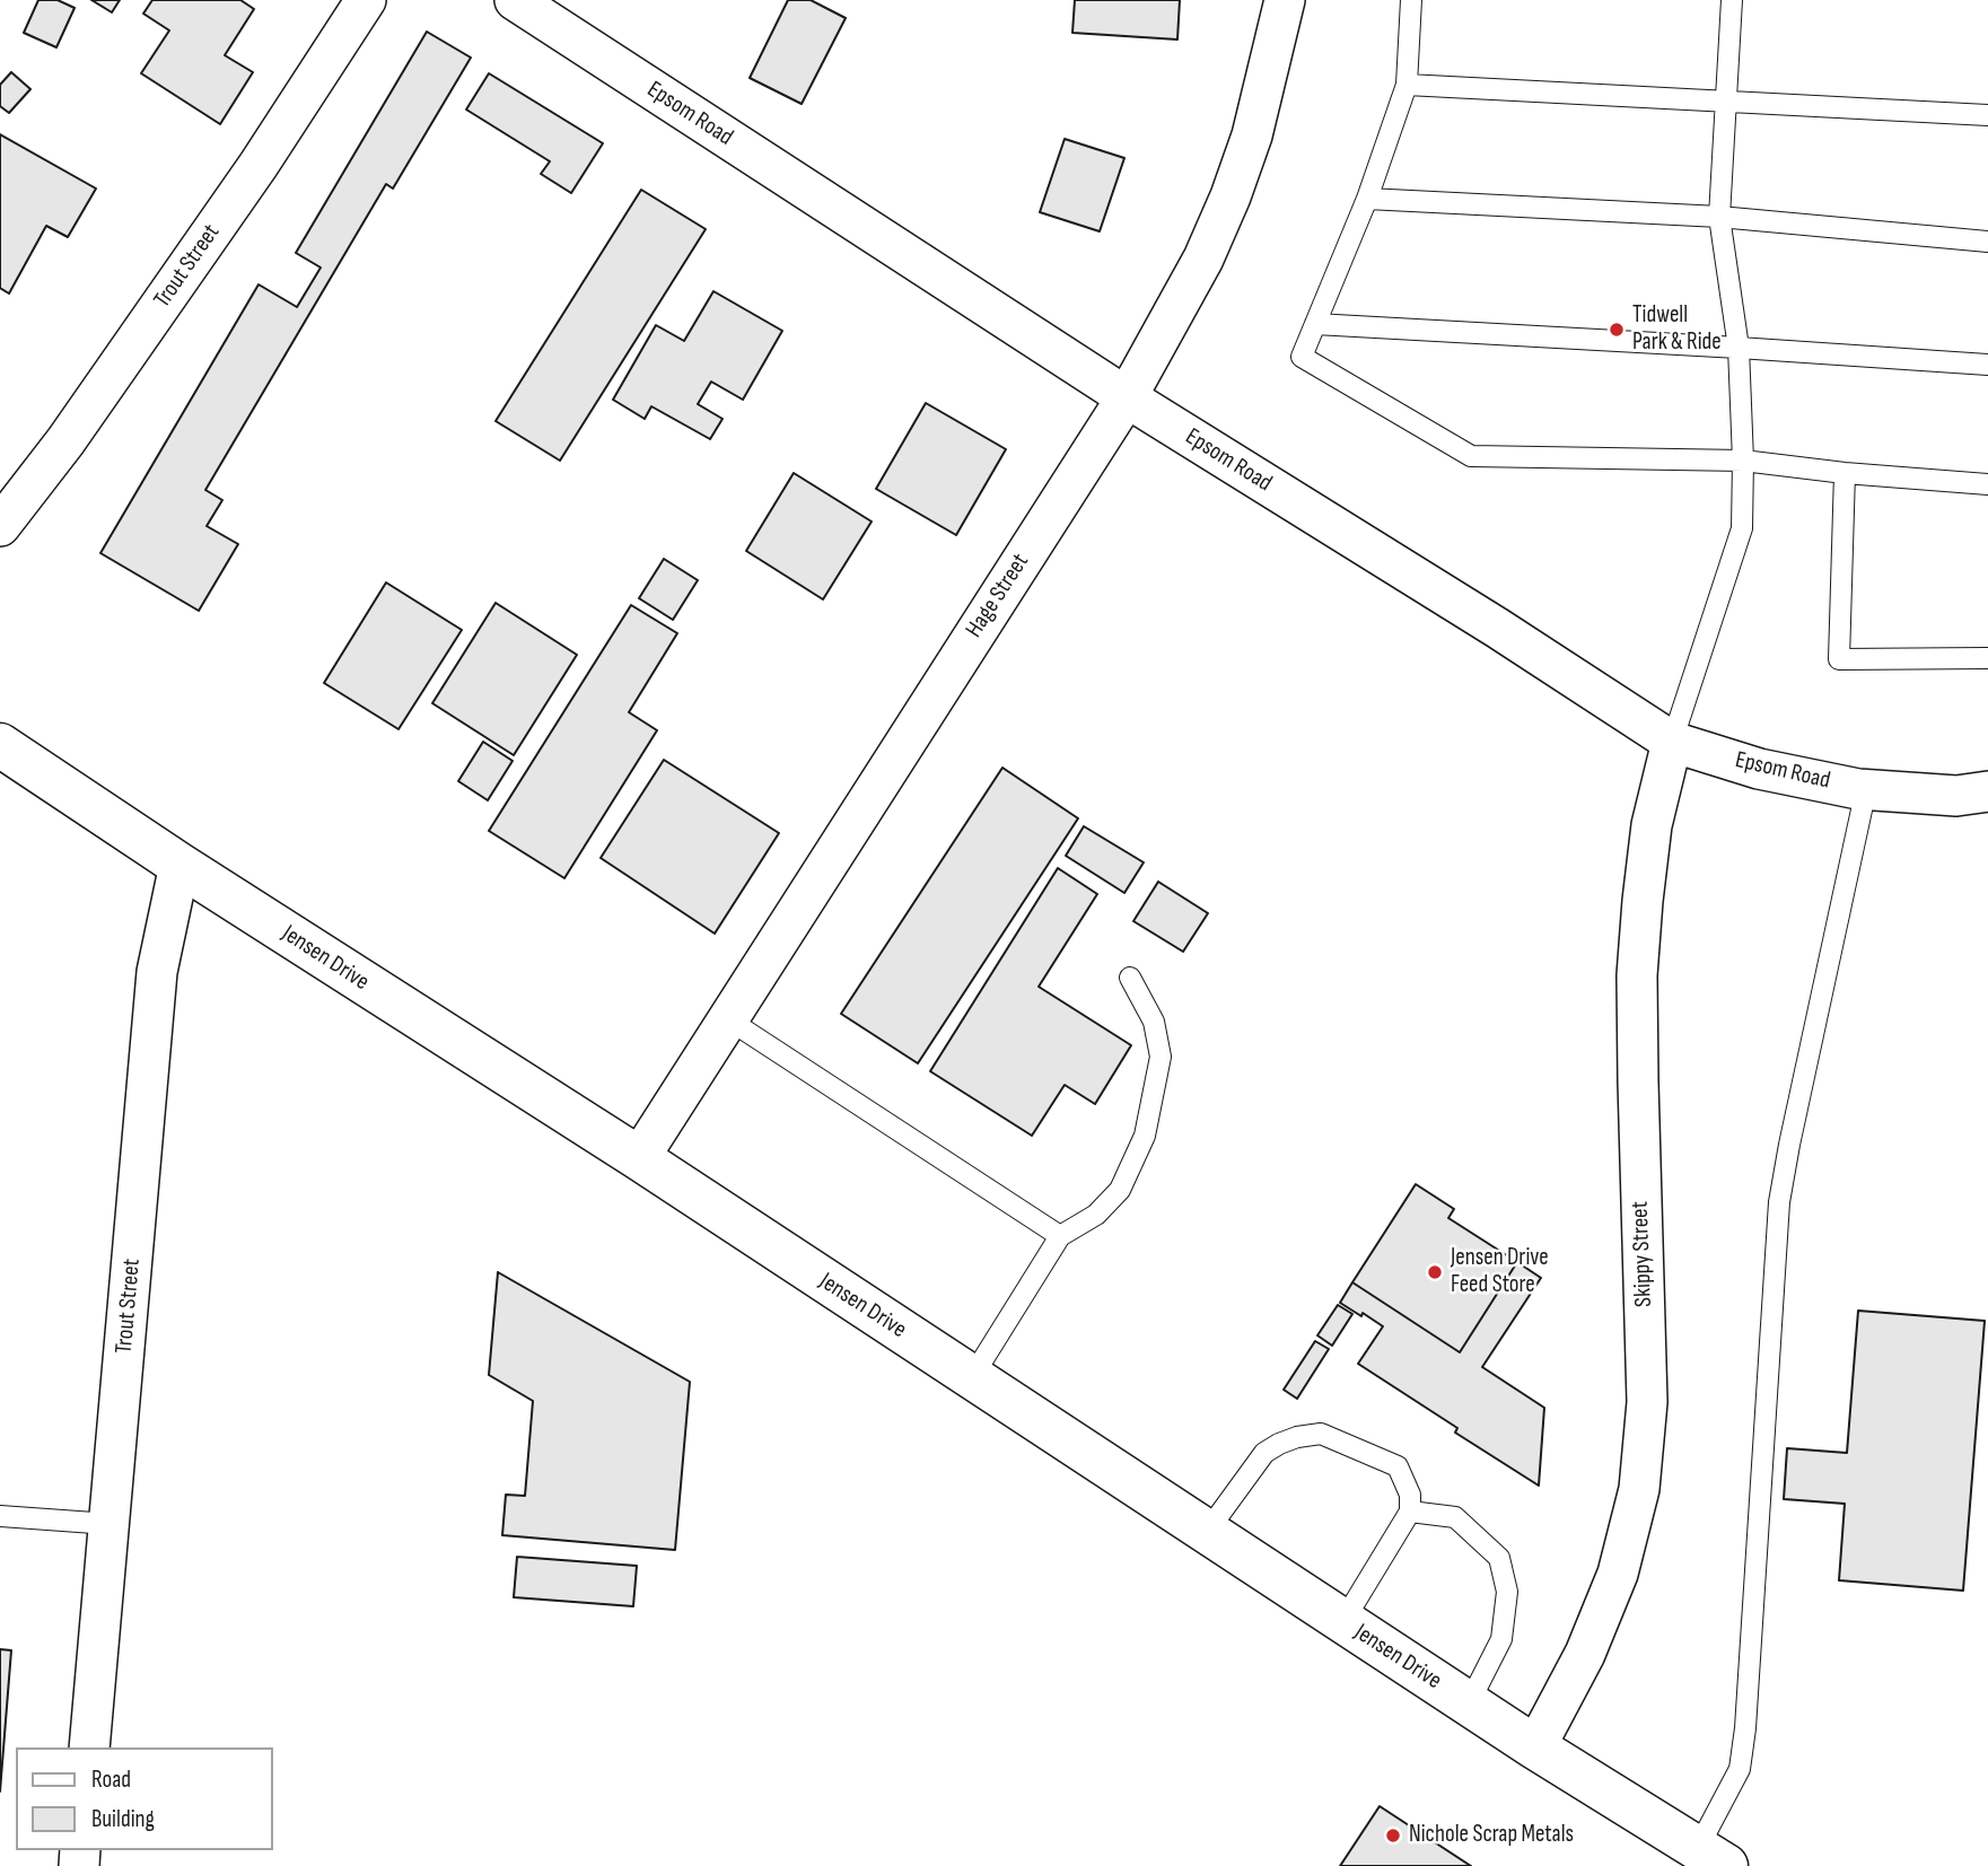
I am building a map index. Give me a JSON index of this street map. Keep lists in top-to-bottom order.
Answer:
{
  "streets": {
    "main road": ["Jensen Drive"],
    "street": [
      "Epsom Road",
      "Trout Street",
      "Hage Street",
      "Skippy Street"
    ]
  },
  "crossings": [
    ["Epsom Road", "Hage Street"],
    ["Epsom Road", "Skippy Street"],
    ["Trout Street", "Jensen Drive"],
    ["Hage Street", "Jensen Drive"],
    ["Jensen Drive", "Skippy Street"]
  ],
  "places": ["Tidwell Park & Ride", "Jensen Drive Feed Store", "Nichole Scrap Metals"],
  "legend": ["Road", "Building"]
}
